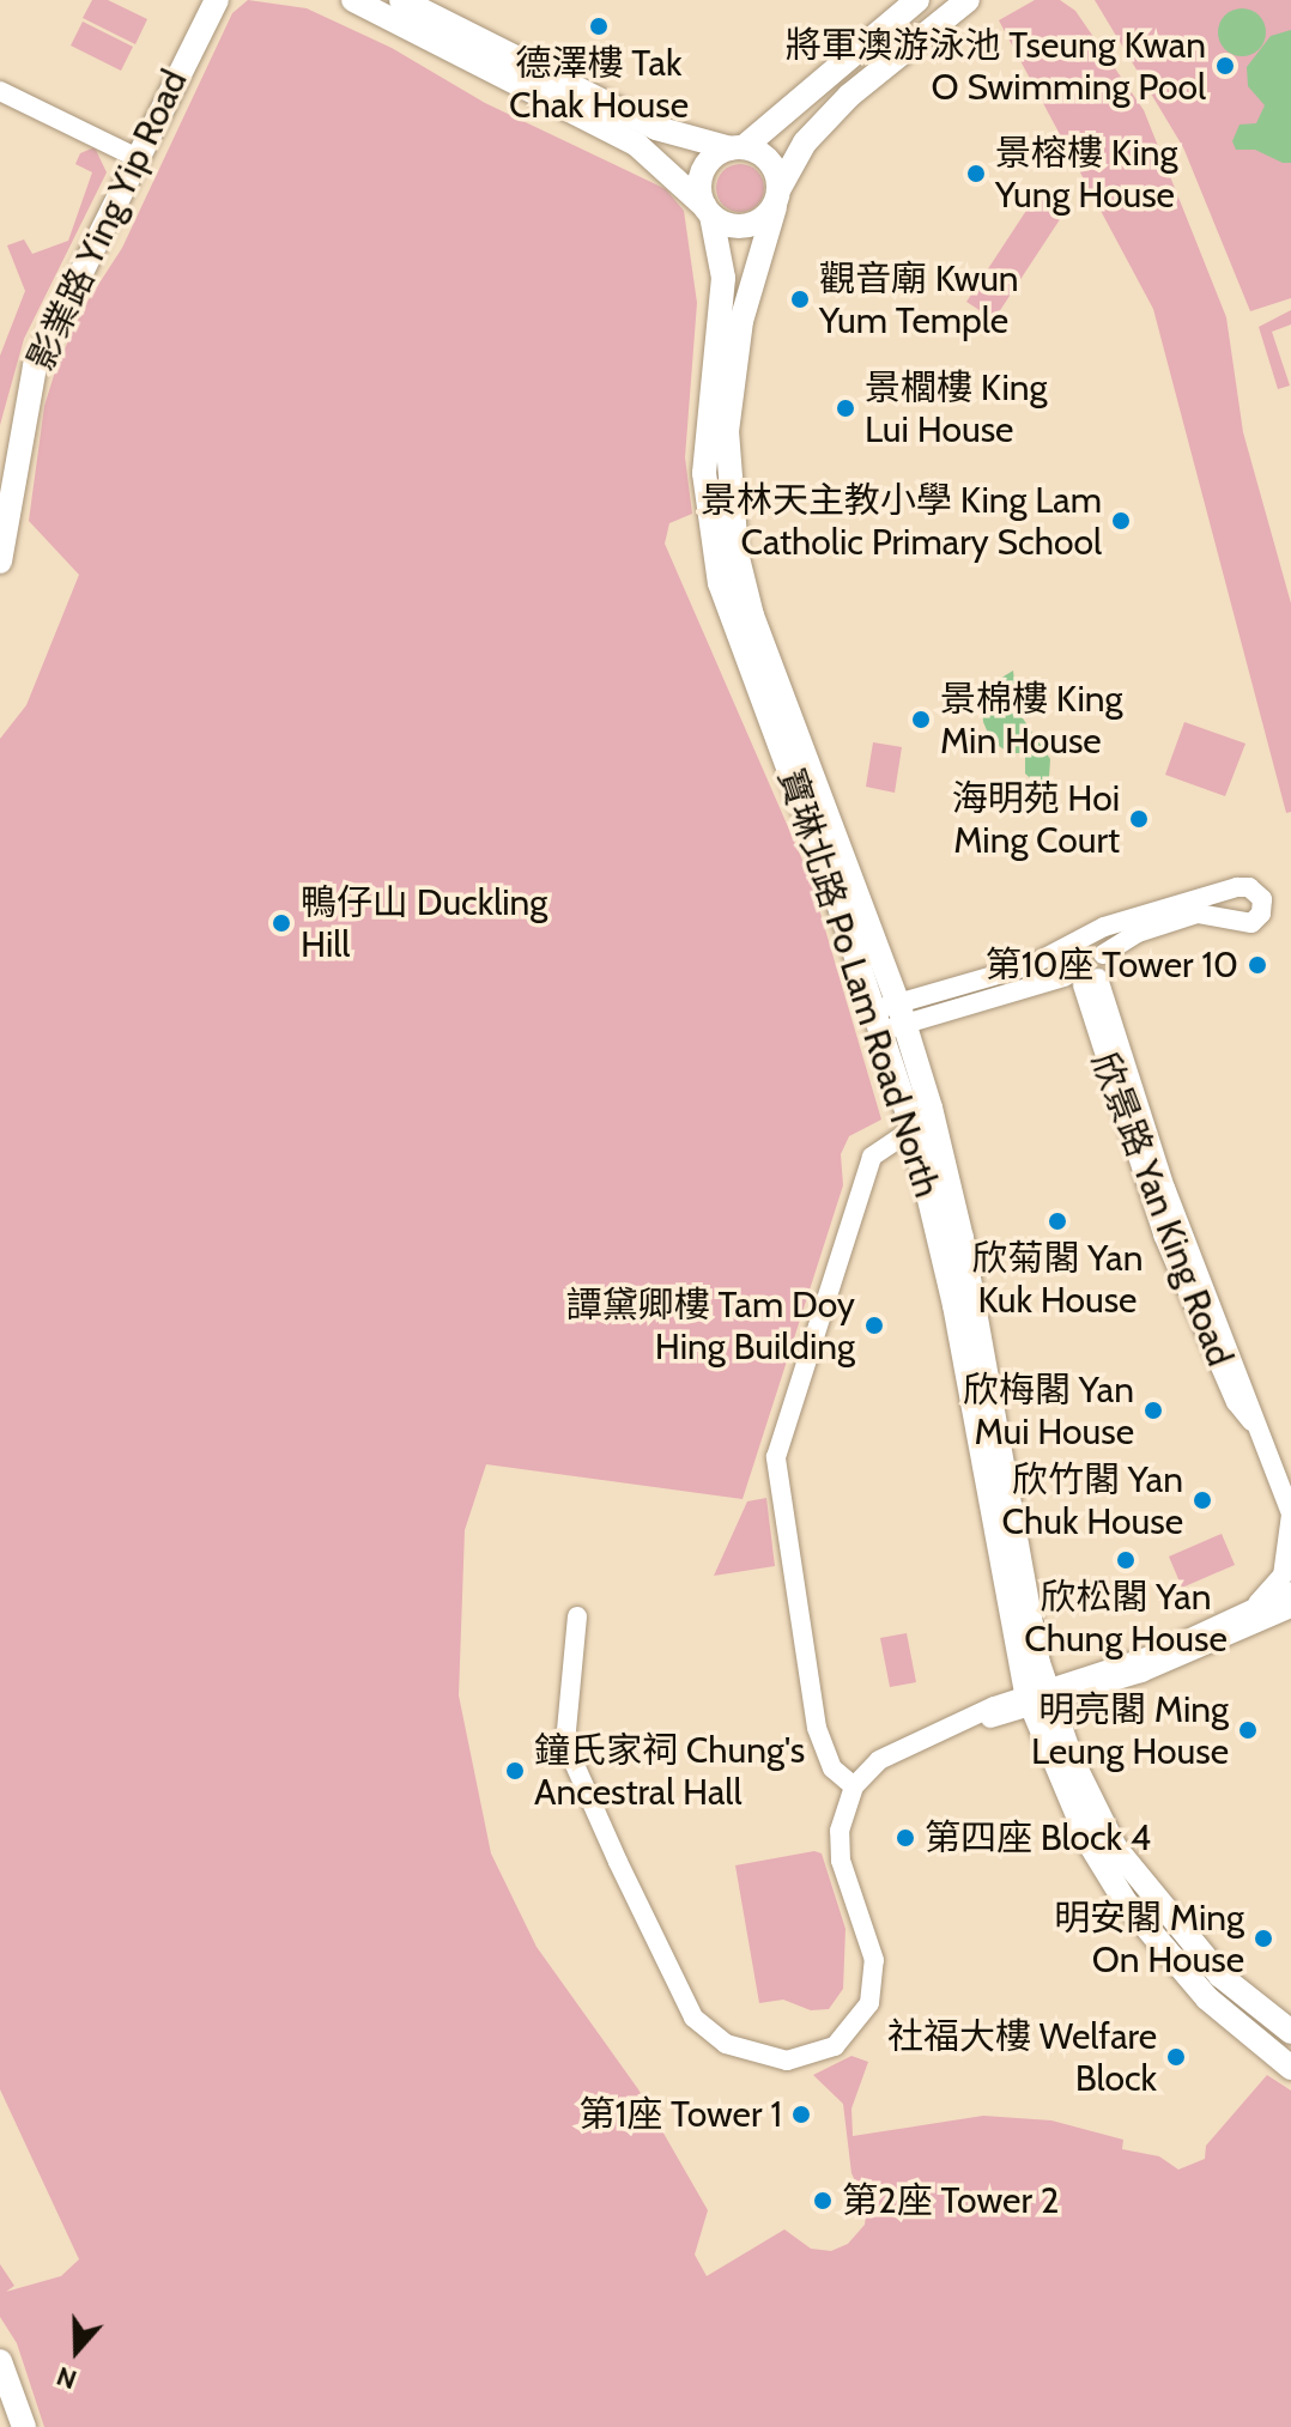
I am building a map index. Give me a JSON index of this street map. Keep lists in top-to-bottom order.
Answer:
{
  "streets": {
    "main road": ["影業路 Ying Yip Road", "寶琳北路 Po Lam Road North"],
    "street": ["欣景路 Yan King Road"]
  },
  "places": [
    "德澤樓 Tak Chak House",
    "將軍澳游泳池 Tseung Kwan O Swimming Pool",
    "景榕樓 King Yung House",
    "觀音廟 Kwun Yum Temple",
    "景櫚樓 King Lui House",
    "景林天主教小學 King Lam Catholic Primary School",
    "景棉樓 King Min House",
    "海明苑 Hoi Ming Court",
    "鴨仔山 Duckling Hill",
    "第10座 Tower 10",
    "欣菊閣 Yan Kuk House",
    "譚黛卿樓 Tam Doy Hing Building",
    "欣梅閣 Yan Mui House",
    "欣竹閣 Yan Chuk House",
    "欣松閣 Yan Chung House",
    "明亮閣 Ming Leung House",
    "鐘氏家祠 Chung's Ancestral Hall",
    "第四座 Block 4",
    "明安閣 Ming On House",
    "社福大樓 Welfare Block",
    "第1座 Tower 1",
    "第2座 Tower 2"
  ],
  "north": "bottom"
}
